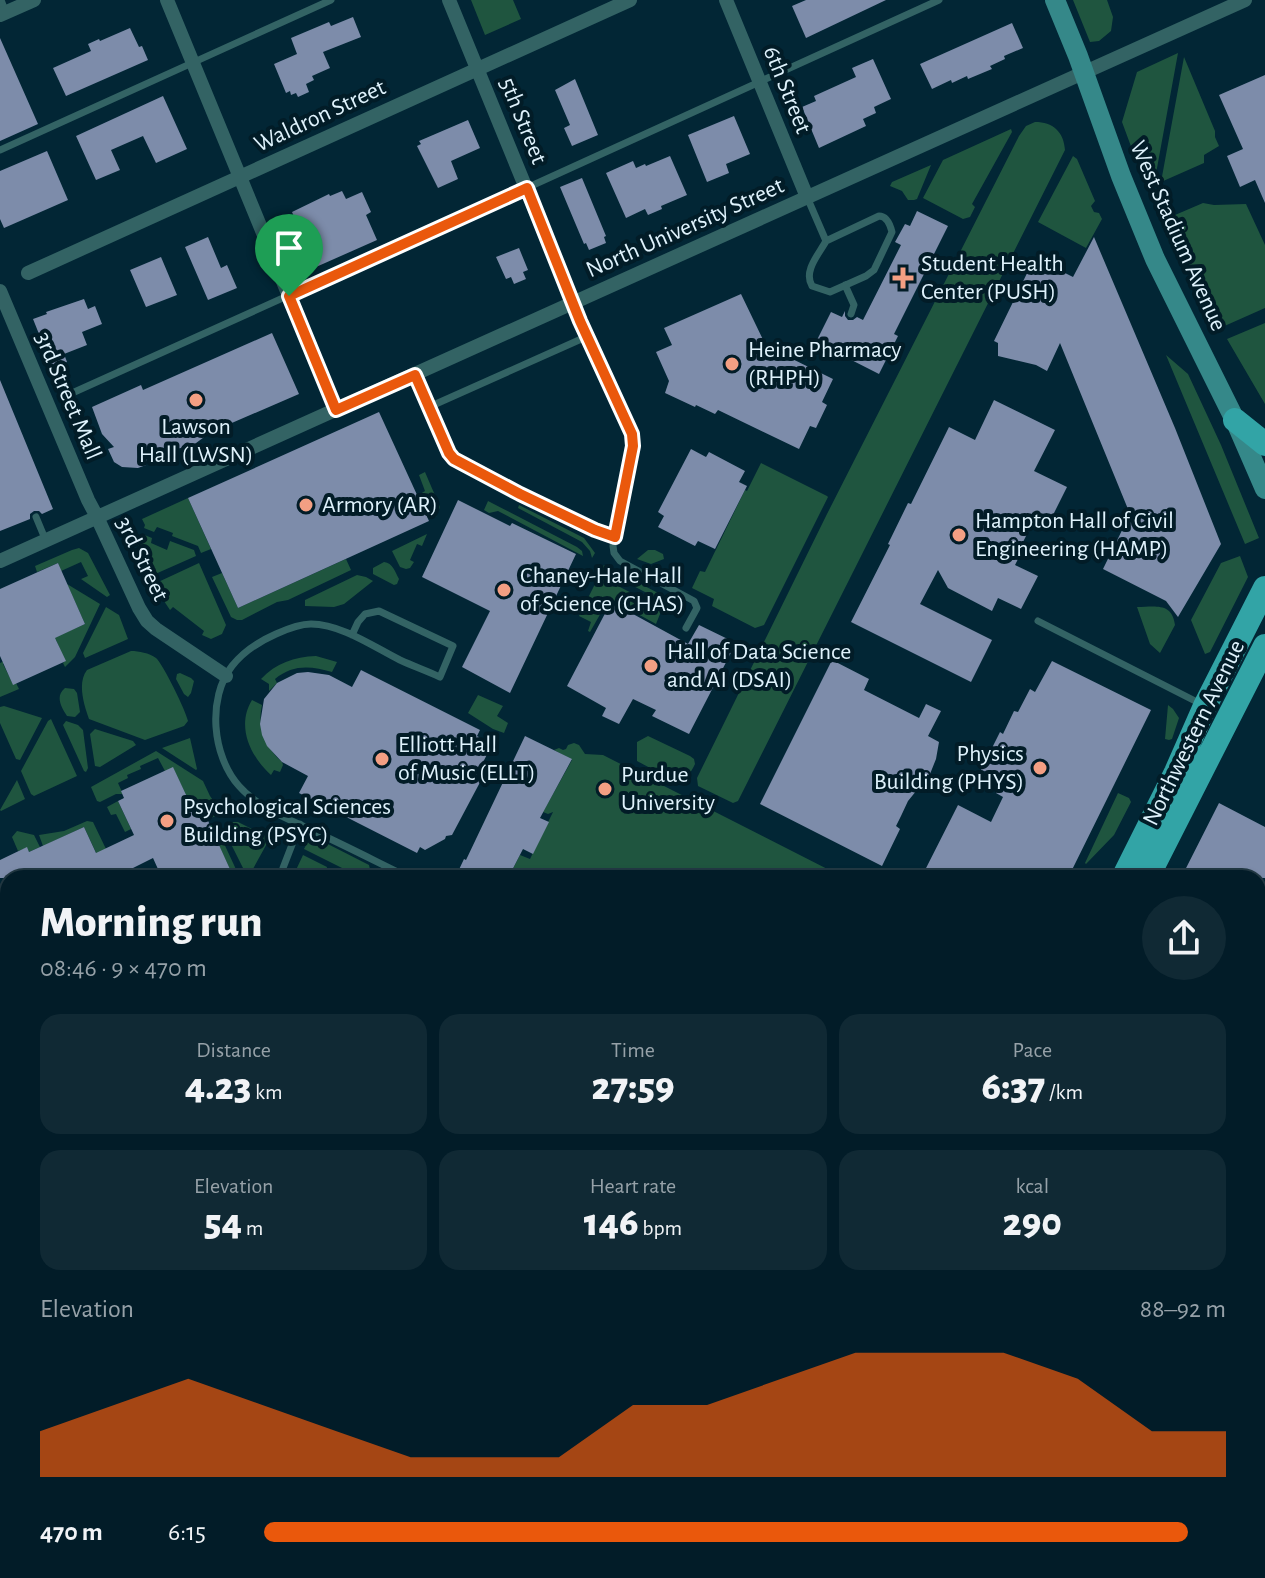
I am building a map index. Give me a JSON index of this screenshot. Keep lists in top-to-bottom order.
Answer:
{
  "streets": {
    "main road": ["Northwestern Avenue"],
    "street": [
      "6th Street",
      "Waldron Street",
      "5th Street",
      "North University Street",
      "West Stadium Avenue",
      "3rd Street Mall",
      "3rd Street"
    ]
  },
  "crossings": [
    ["6th Street", "North University Street"],
    ["Waldron Street", "5th Street"],
    ["5th Street", "North University Street"],
    ["North University Street", "West Stadium Avenue"],
    ["North University Street", "3rd Street Mall"],
    ["North University Street", "3rd Street"],
    ["3rd Street Mall", "3rd Street"]
  ],
  "places": {
    "health": ["Student Health Center (PUSH)"],
    "other": [
      "Heine Pharmacy (RHPH)",
      "Lawson Hall (LWSN)",
      "Armory (AR)",
      "Hampton Hall of Civil Engineering (HAMP)",
      "Chaney-Hale Hall of Science (CHAS)",
      "Hall of Data Science and AI (DSAI)",
      "Elliott Hall of Music (ELLT)",
      "Physics Building (PHYS)",
      "Purdue University",
      "Psychological Sciences Building (PSYC)"
    ]
  },
  "page": {
    "heading": ["Morning run", "08:46 · 9 × 470 m"],
    "stats": [
      ["Distance", "4.23 km"],
      ["Time", "27:59"],
      ["Pace", "6:37 /km"],
      ["Elevation", "54 m"],
      ["Heart rate", "146 bpm"],
      ["kcal", "290"]
    ],
    "chart": ["Elevation", "88–92 m"],
    "list": [
      {
        "name": "470 m",
        "note": "6:15"
      }
    ]
  }
}
